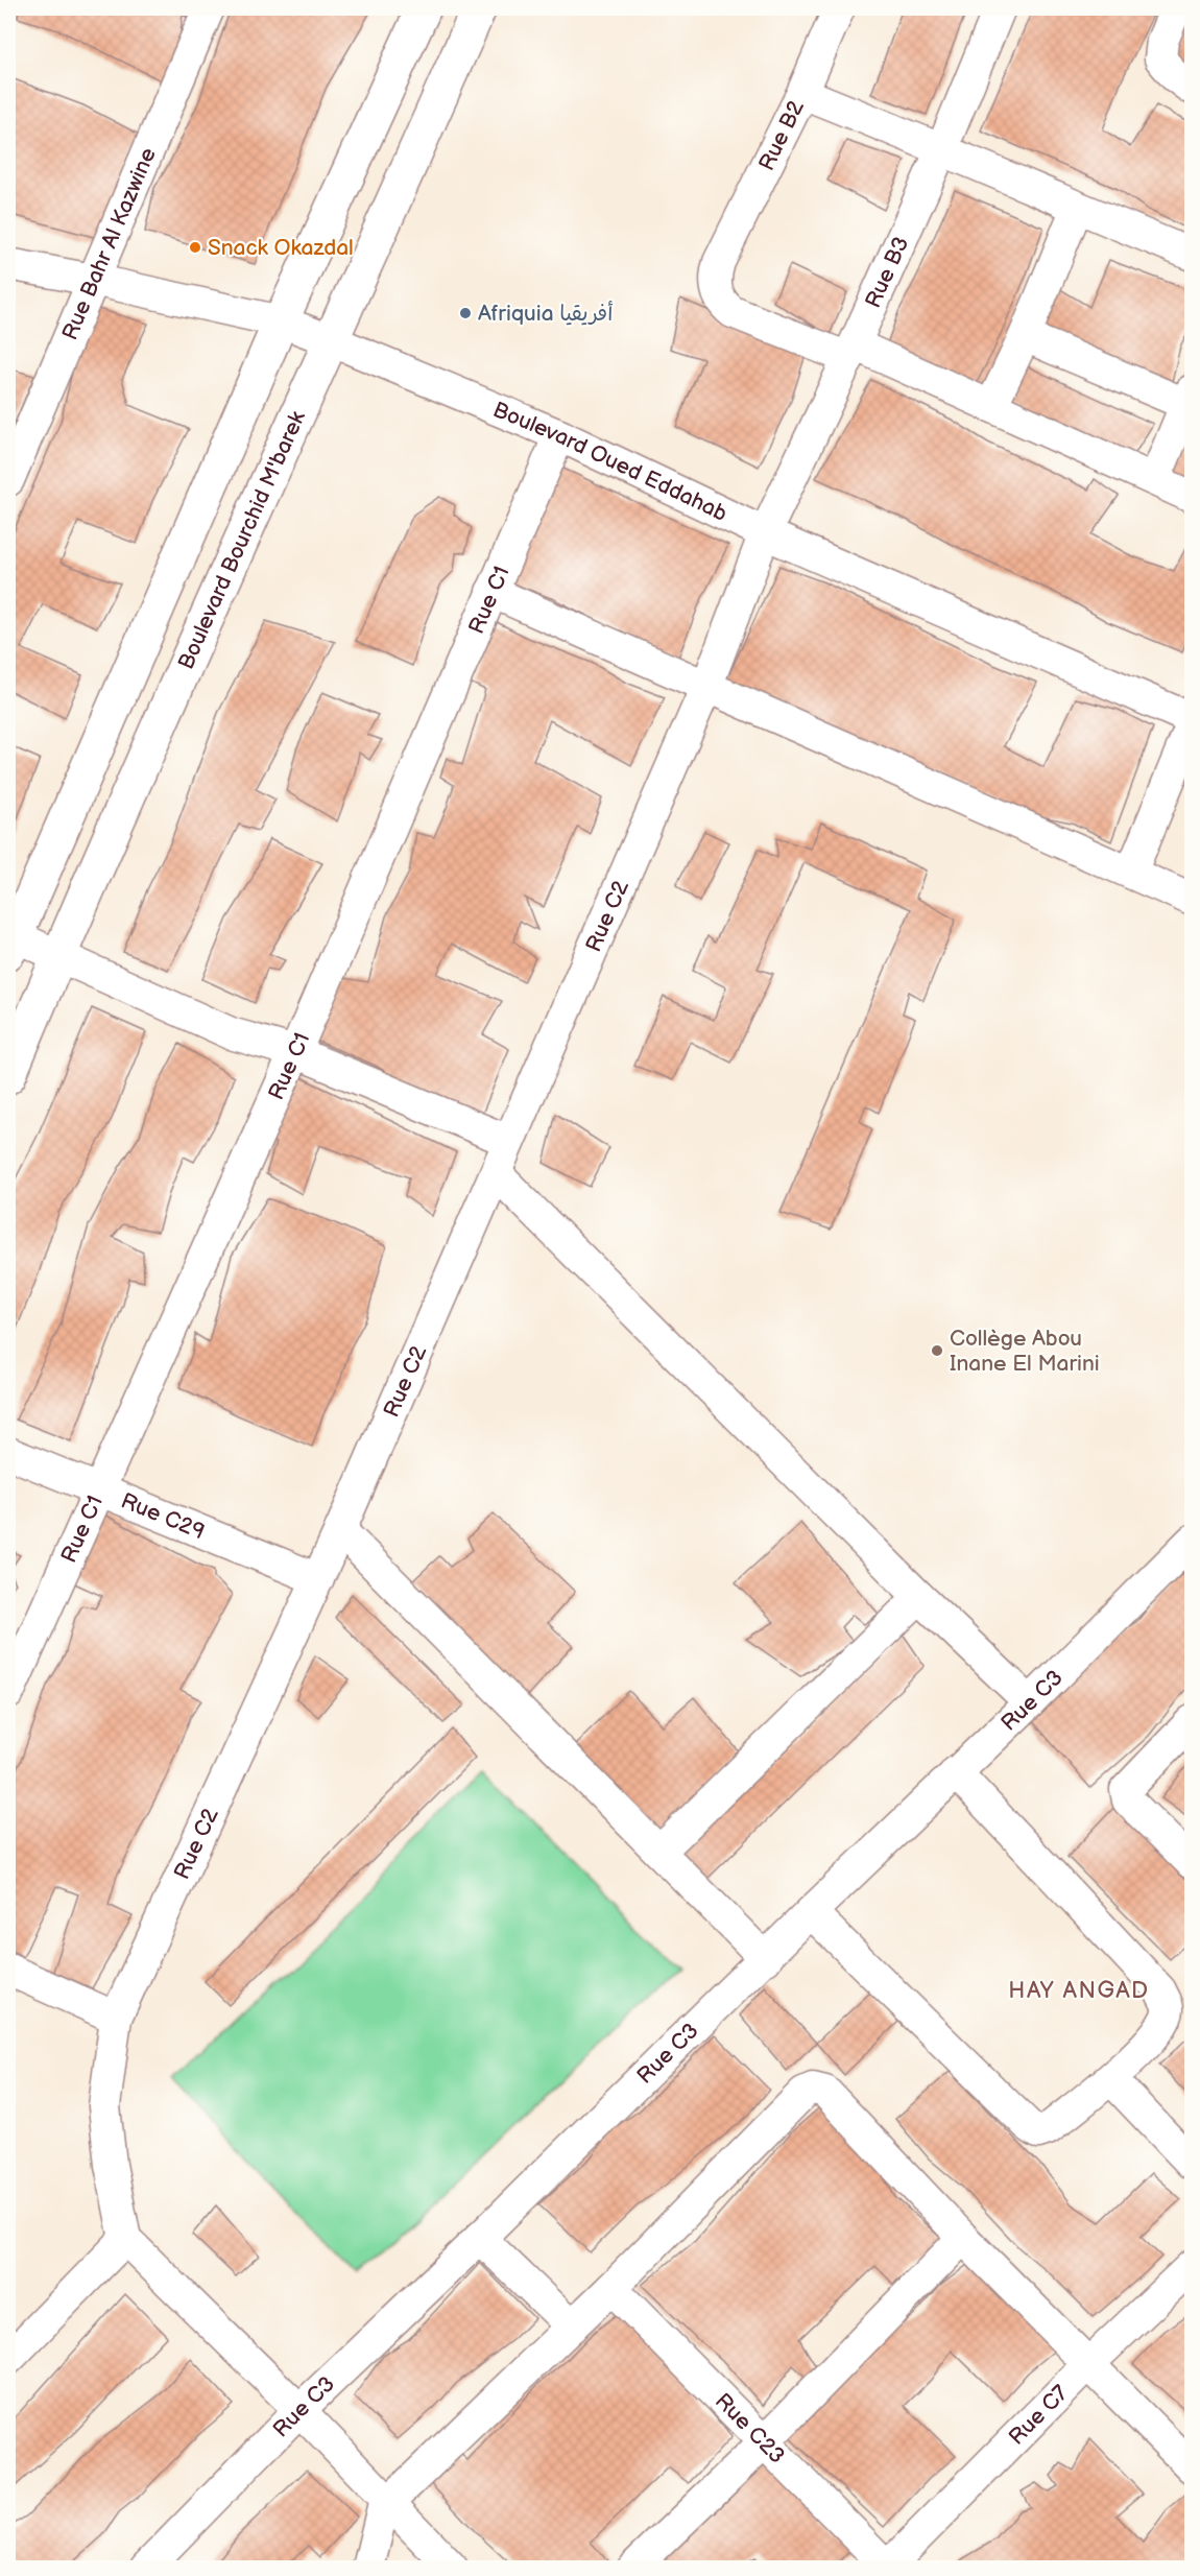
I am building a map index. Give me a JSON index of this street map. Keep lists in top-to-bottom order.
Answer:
{
  "streets": {
    "main road": ["Boulevard Bourchid M'barek"],
    "street": [
      "Rue B2",
      "Rue Bahr Al Kazwine",
      "Rue B3",
      "Boulevard Oued Eddahab",
      "Rue C1",
      "Rue C2",
      "Rue C29",
      "Rue C3",
      "Rue C7",
      "Rue C23"
    ]
  },
  "crossings": [
    ["Rue B2", "Rue B3"],
    ["Rue Bahr Al Kazwine", "Boulevard Oued Eddahab"],
    ["Rue B3", "Boulevard Oued Eddahab"],
    ["Rue B3", "Rue C2"],
    ["Boulevard Oued Eddahab", "Boulevard Bourchid M'barek"],
    ["Boulevard Oued Eddahab", "Rue C1"],
    ["Boulevard Oued Eddahab", "Rue C2"],
    ["Rue C1", "Rue C29"],
    ["Rue C2", "Rue C29"],
    ["Rue C7", "Rue C23"]
  ],
  "districts": ["HAY ANGAD"],
  "places": ["Snack Okazdal", "Afriquia أفريقيا", "Collège Abou Inane El Marini"]
}
